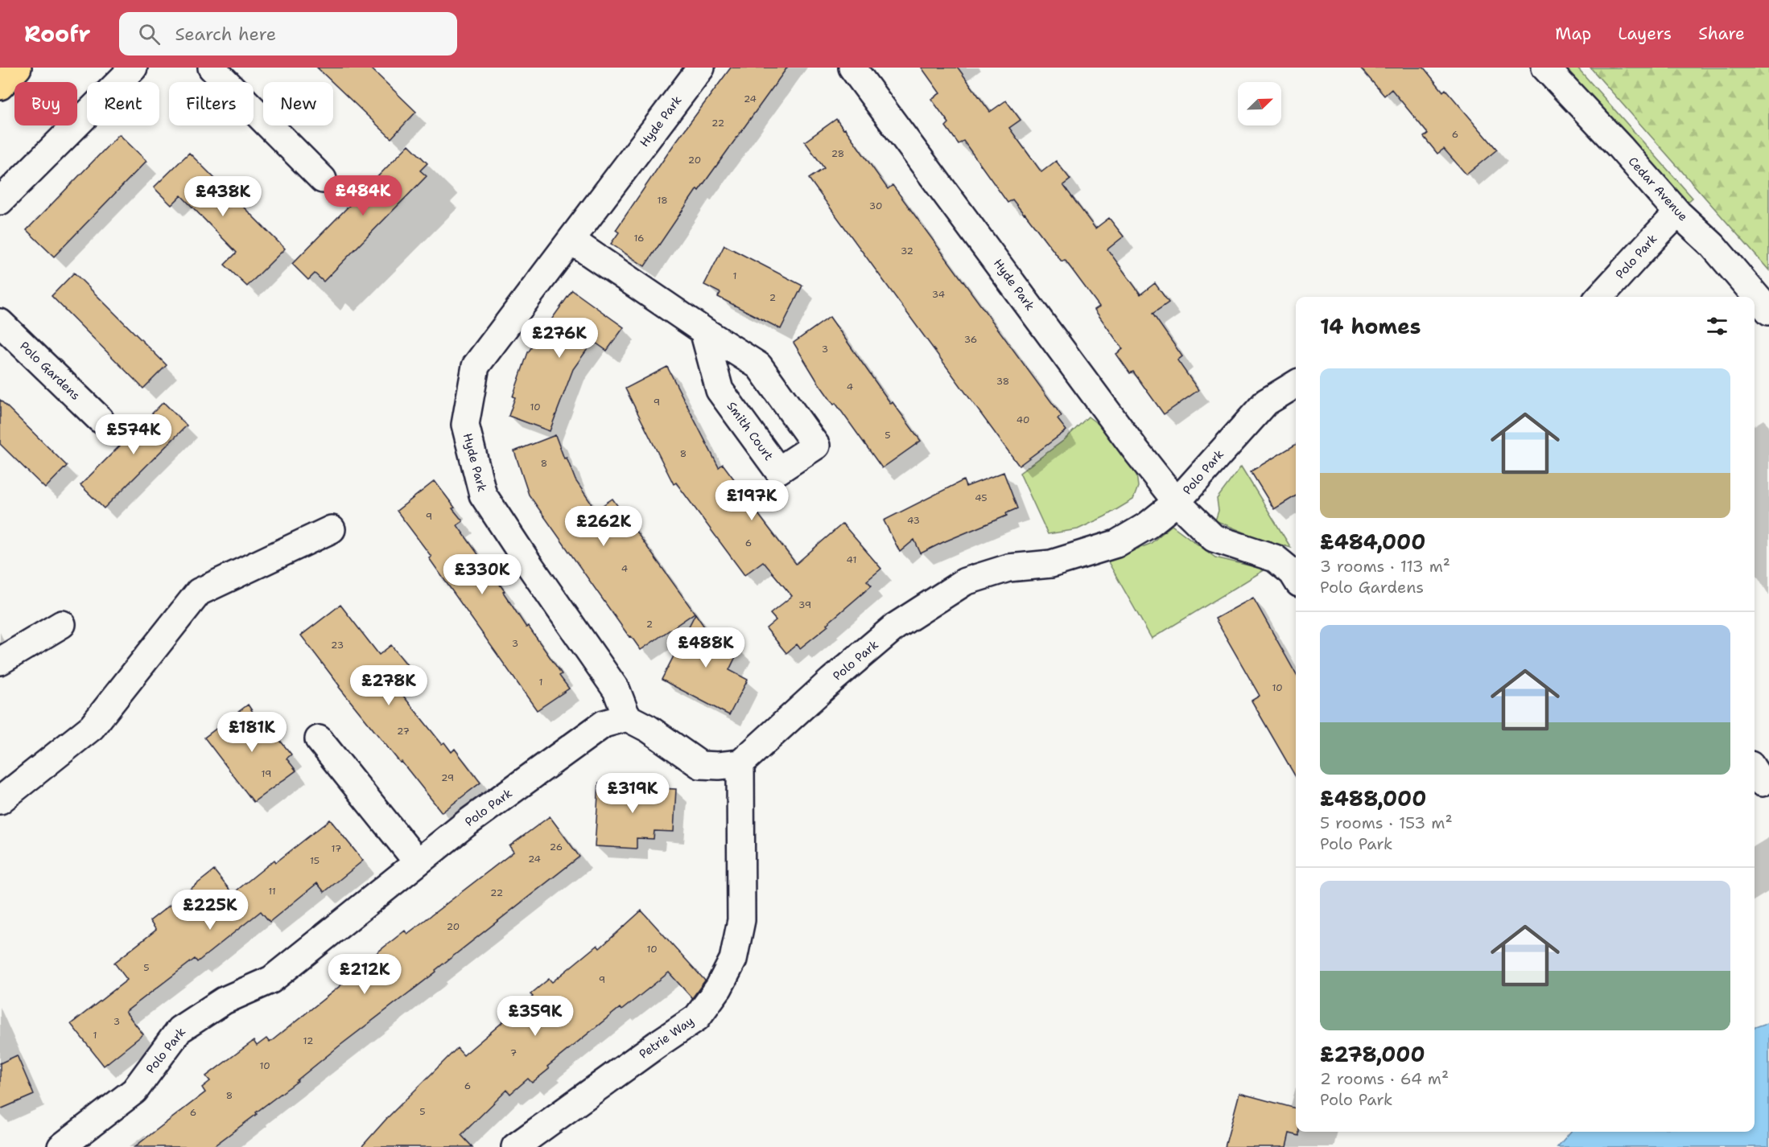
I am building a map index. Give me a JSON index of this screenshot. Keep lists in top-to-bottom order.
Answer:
{
  "streets": {
    "street": [
      "Hyde Park",
      "Cedar Avenue",
      "Polo Park",
      "Polo Gardens",
      "Smith Court",
      "Petrie Way"
    ]
  },
  "crossings": [
    ["Hyde Park", "Polo Park"],
    ["Hyde Park", "Smith Court"],
    ["Cedar Avenue", "Polo Park"],
    ["Polo Park", "Petrie Way"]
  ],
  "house_numbers": [
    "24",
    "22",
    "6",
    "28",
    "20",
    "18",
    "30",
    "16",
    "32",
    "1",
    "34",
    "2",
    "36",
    "3",
    "38",
    "4",
    "9",
    "10",
    "40",
    "5",
    "8",
    "8",
    "45",
    "9",
    "43",
    "6",
    "41",
    "4",
    "39",
    "2",
    "3",
    "23",
    "1",
    "10",
    "27",
    "19",
    "29",
    "26",
    "17",
    "24",
    "15",
    "11",
    "22",
    "20",
    "10",
    "5",
    "9",
    "3",
    "1",
    "12",
    "7",
    "10",
    "6",
    "8",
    "5",
    "6"
  ],
  "north": "top right",
  "page": {
    "header": "Roofr",
    "search": "Search here",
    "nav": ["Map", "Layers", "Share"],
    "chip": [
      "Buy",
      "Rent",
      "Filters",
      "New"
    ],
    "price": [
      "£484K",
      "£438K",
      "£276K",
      "£574K",
      "£197K",
      "£262K",
      "£330K",
      "£488K",
      "£278K",
      "£181K",
      "£319K",
      "£225K",
      "£212K",
      "£359K"
    ],
    "heading": "14 homes",
    "list": [
      {
        "name": "£484,000",
        "note": "3 rooms · 113 m² · Polo Gardens"
      },
      {
        "name": "£488,000",
        "note": "5 rooms · 153 m² · Polo Park"
      },
      {
        "name": "£278,000",
        "note": "2 rooms · 64 m² · Polo Park"
      }
    ]
  }
}
